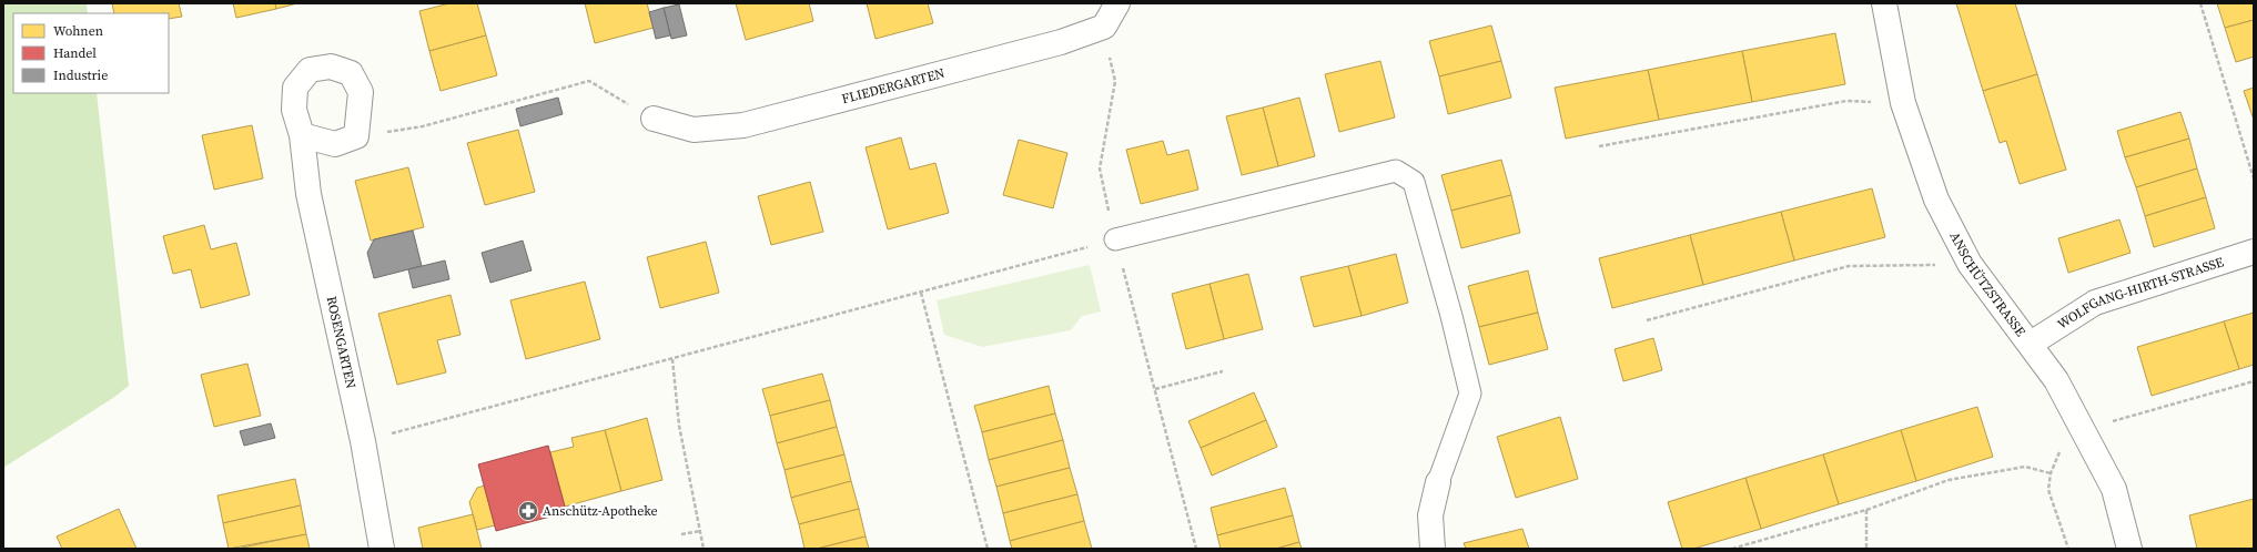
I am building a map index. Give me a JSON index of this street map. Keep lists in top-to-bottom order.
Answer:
{
  "streets": {
    "street": [
      "FLIEDERGARTEN",
      "ANSCHÜTZSTRASSE",
      "WOLFGANG-HIRTH-STRASSE",
      "ROSENGARTEN"
    ]
  },
  "crossings": [
    ["ANSCHÜTZSTRASSE", "WOLFGANG-HIRTH-STRASSE"]
  ],
  "places": {
    "pharmacy": ["Anschütz-Apotheke"]
  },
  "legend": ["Wohnen", "Handel", "Industrie"]
}
